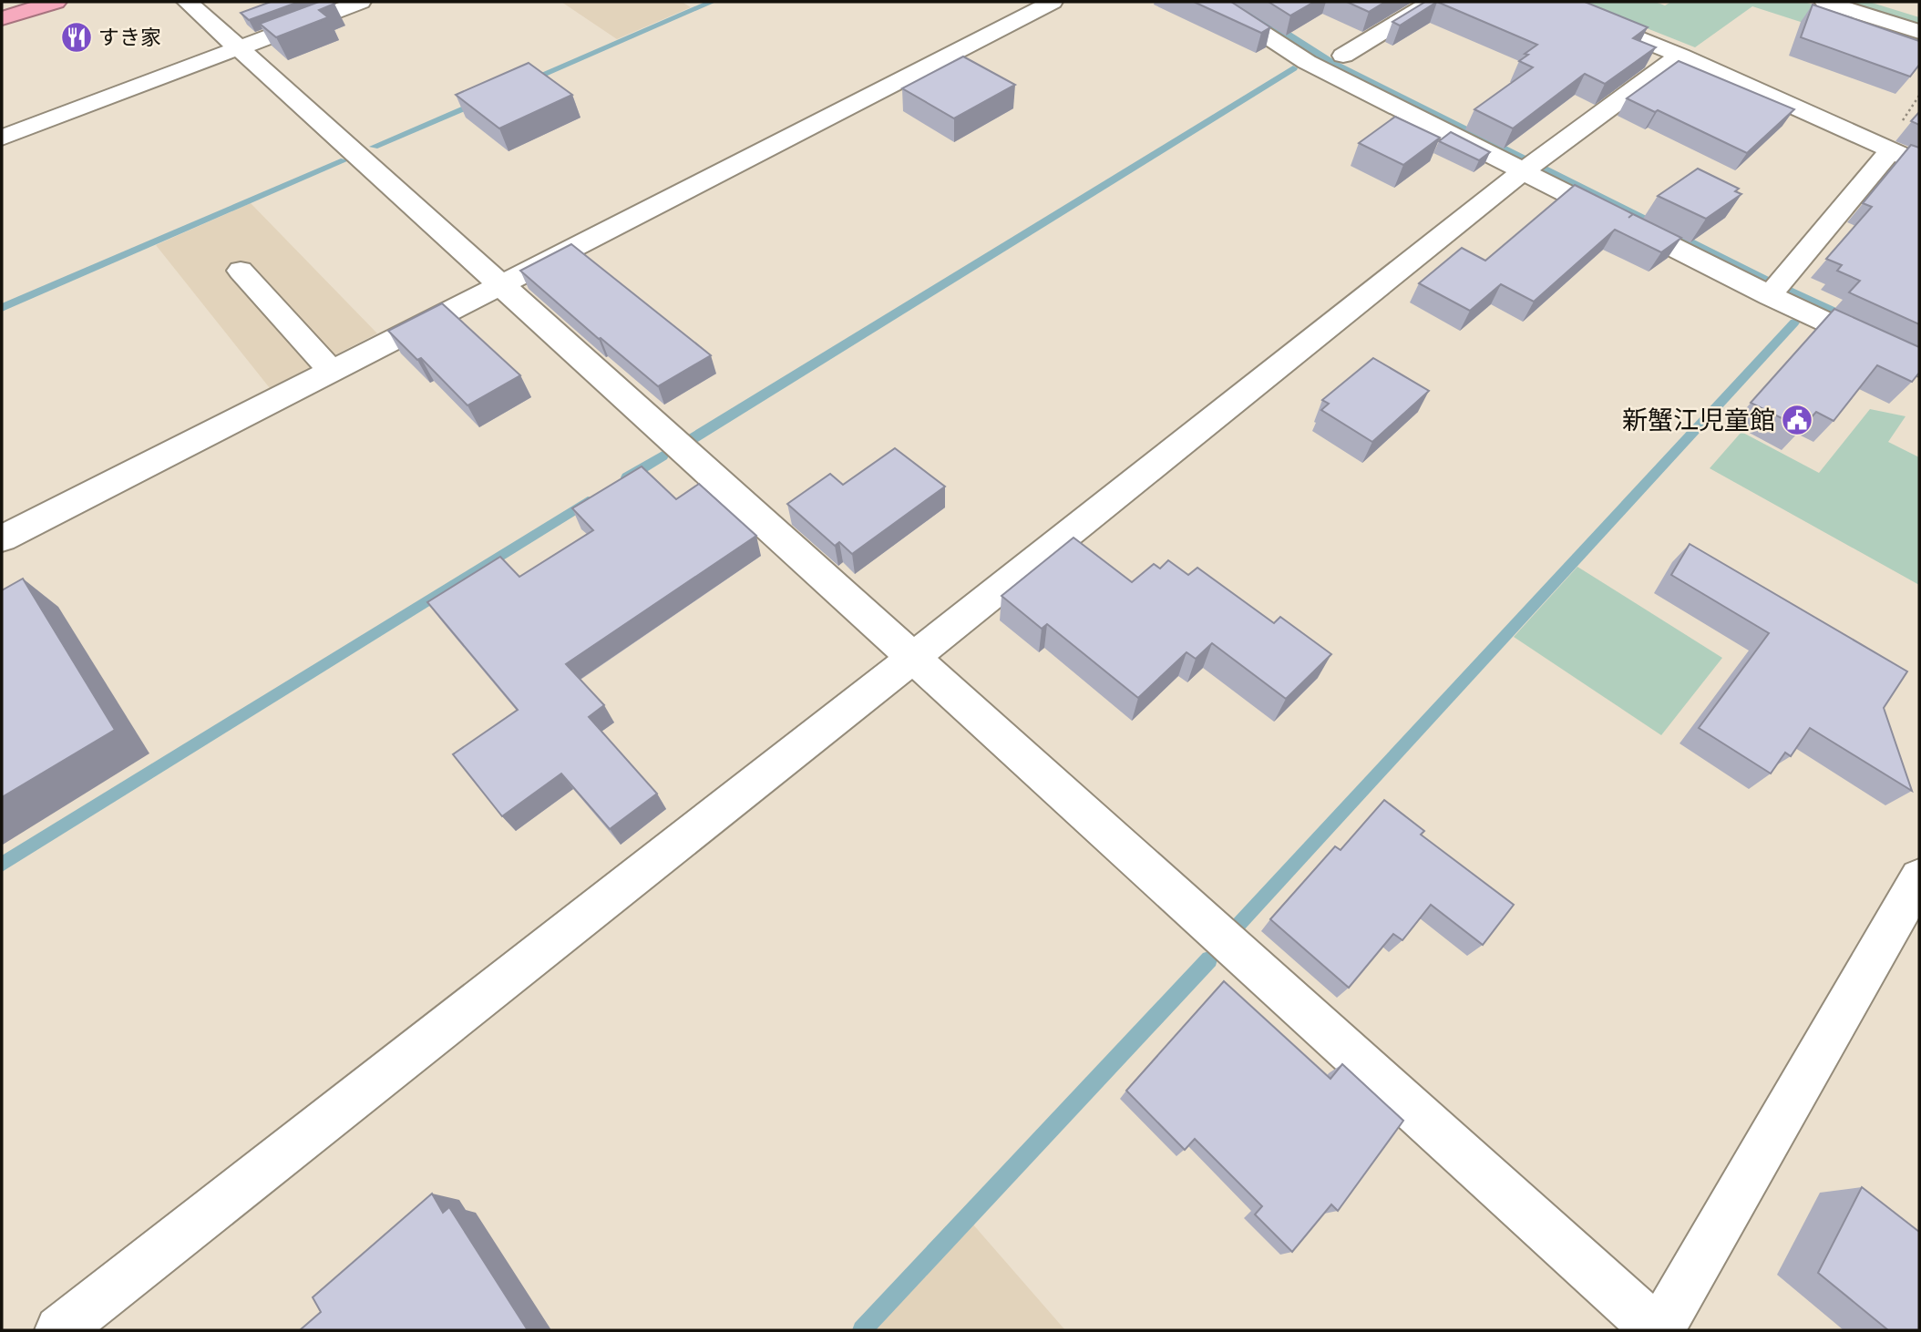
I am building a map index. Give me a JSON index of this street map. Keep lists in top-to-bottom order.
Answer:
{
  "places": {
    "restaurant": ["すき家"],
    "public building": ["新蟹江児童館"]
  }
}
